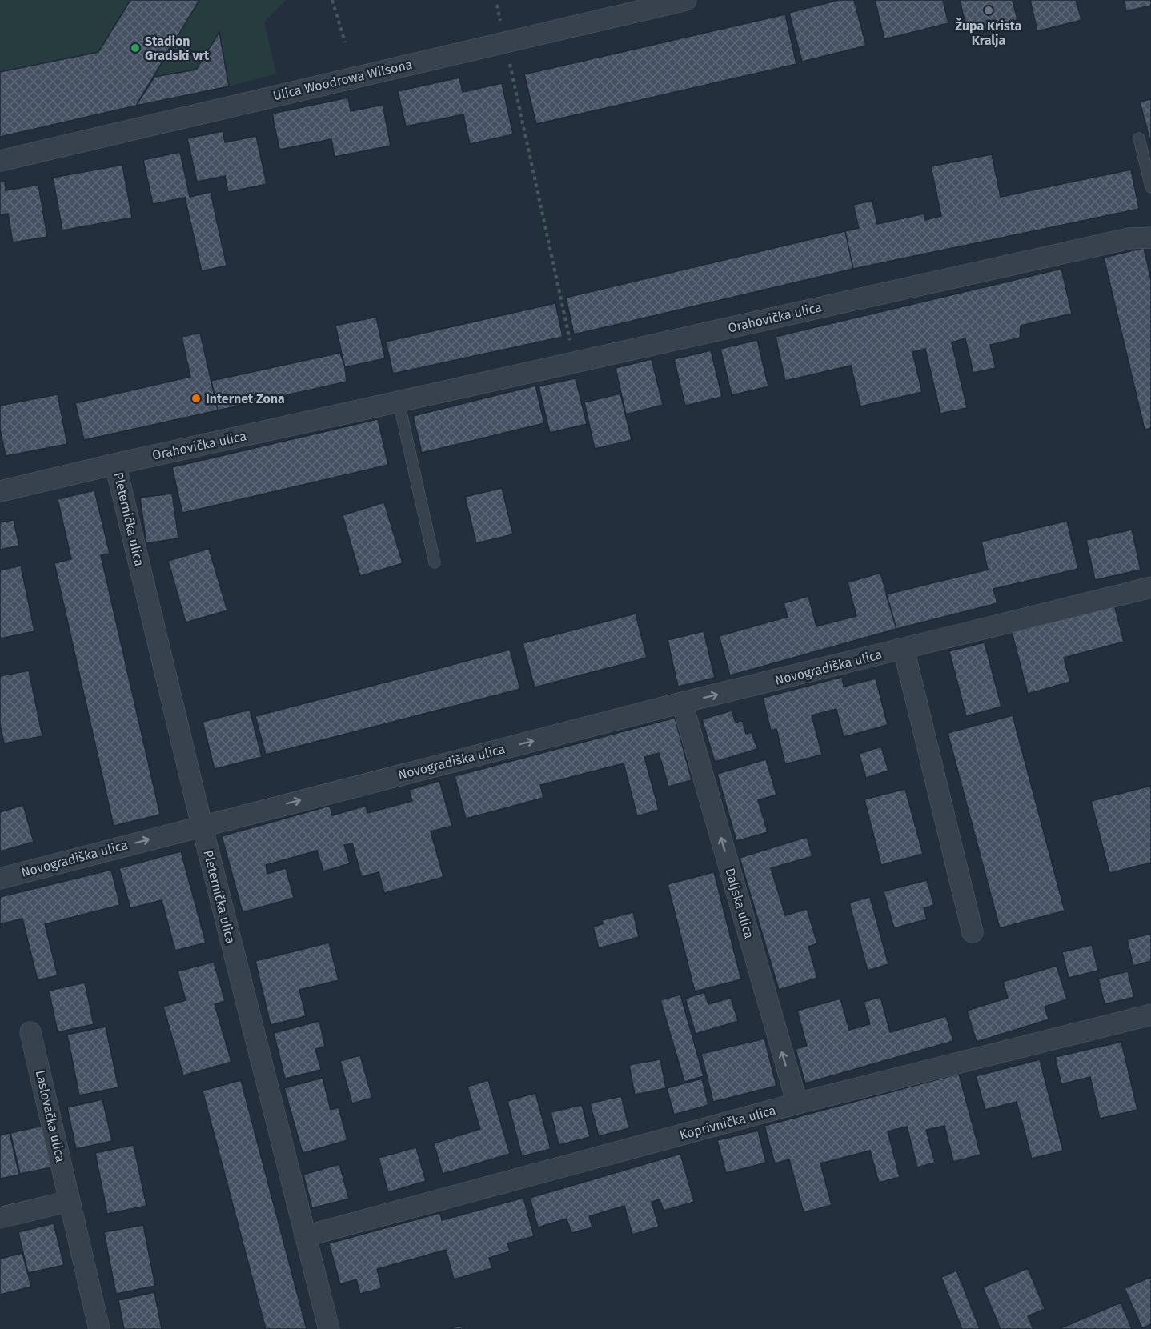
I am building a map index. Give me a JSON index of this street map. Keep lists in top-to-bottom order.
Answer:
{
  "streets": {
    "street": [
      "Ulica Woodrowa Wilsona",
      "Orahovička ulica",
      "Pleternička ulica",
      "Novogradiška ulica",
      "Daljska ulica",
      "Laslovačka ulica",
      "Koprivnička ulica"
    ]
  },
  "crossings": [
    ["Orahovička ulica", "Pleternička ulica"],
    ["Pleternička ulica", "Novogradiška ulica"],
    ["Pleternička ulica", "Koprivnička ulica"],
    ["Novogradiška ulica", "Daljska ulica"],
    ["Daljska ulica", "Koprivnička ulica"]
  ],
  "one_way": ["Novogradiška ulica", "Daljska ulica"],
  "places": ["Župa Krista Kralja", "Stadion Gradski vrt", "Internet Zona"]
}
